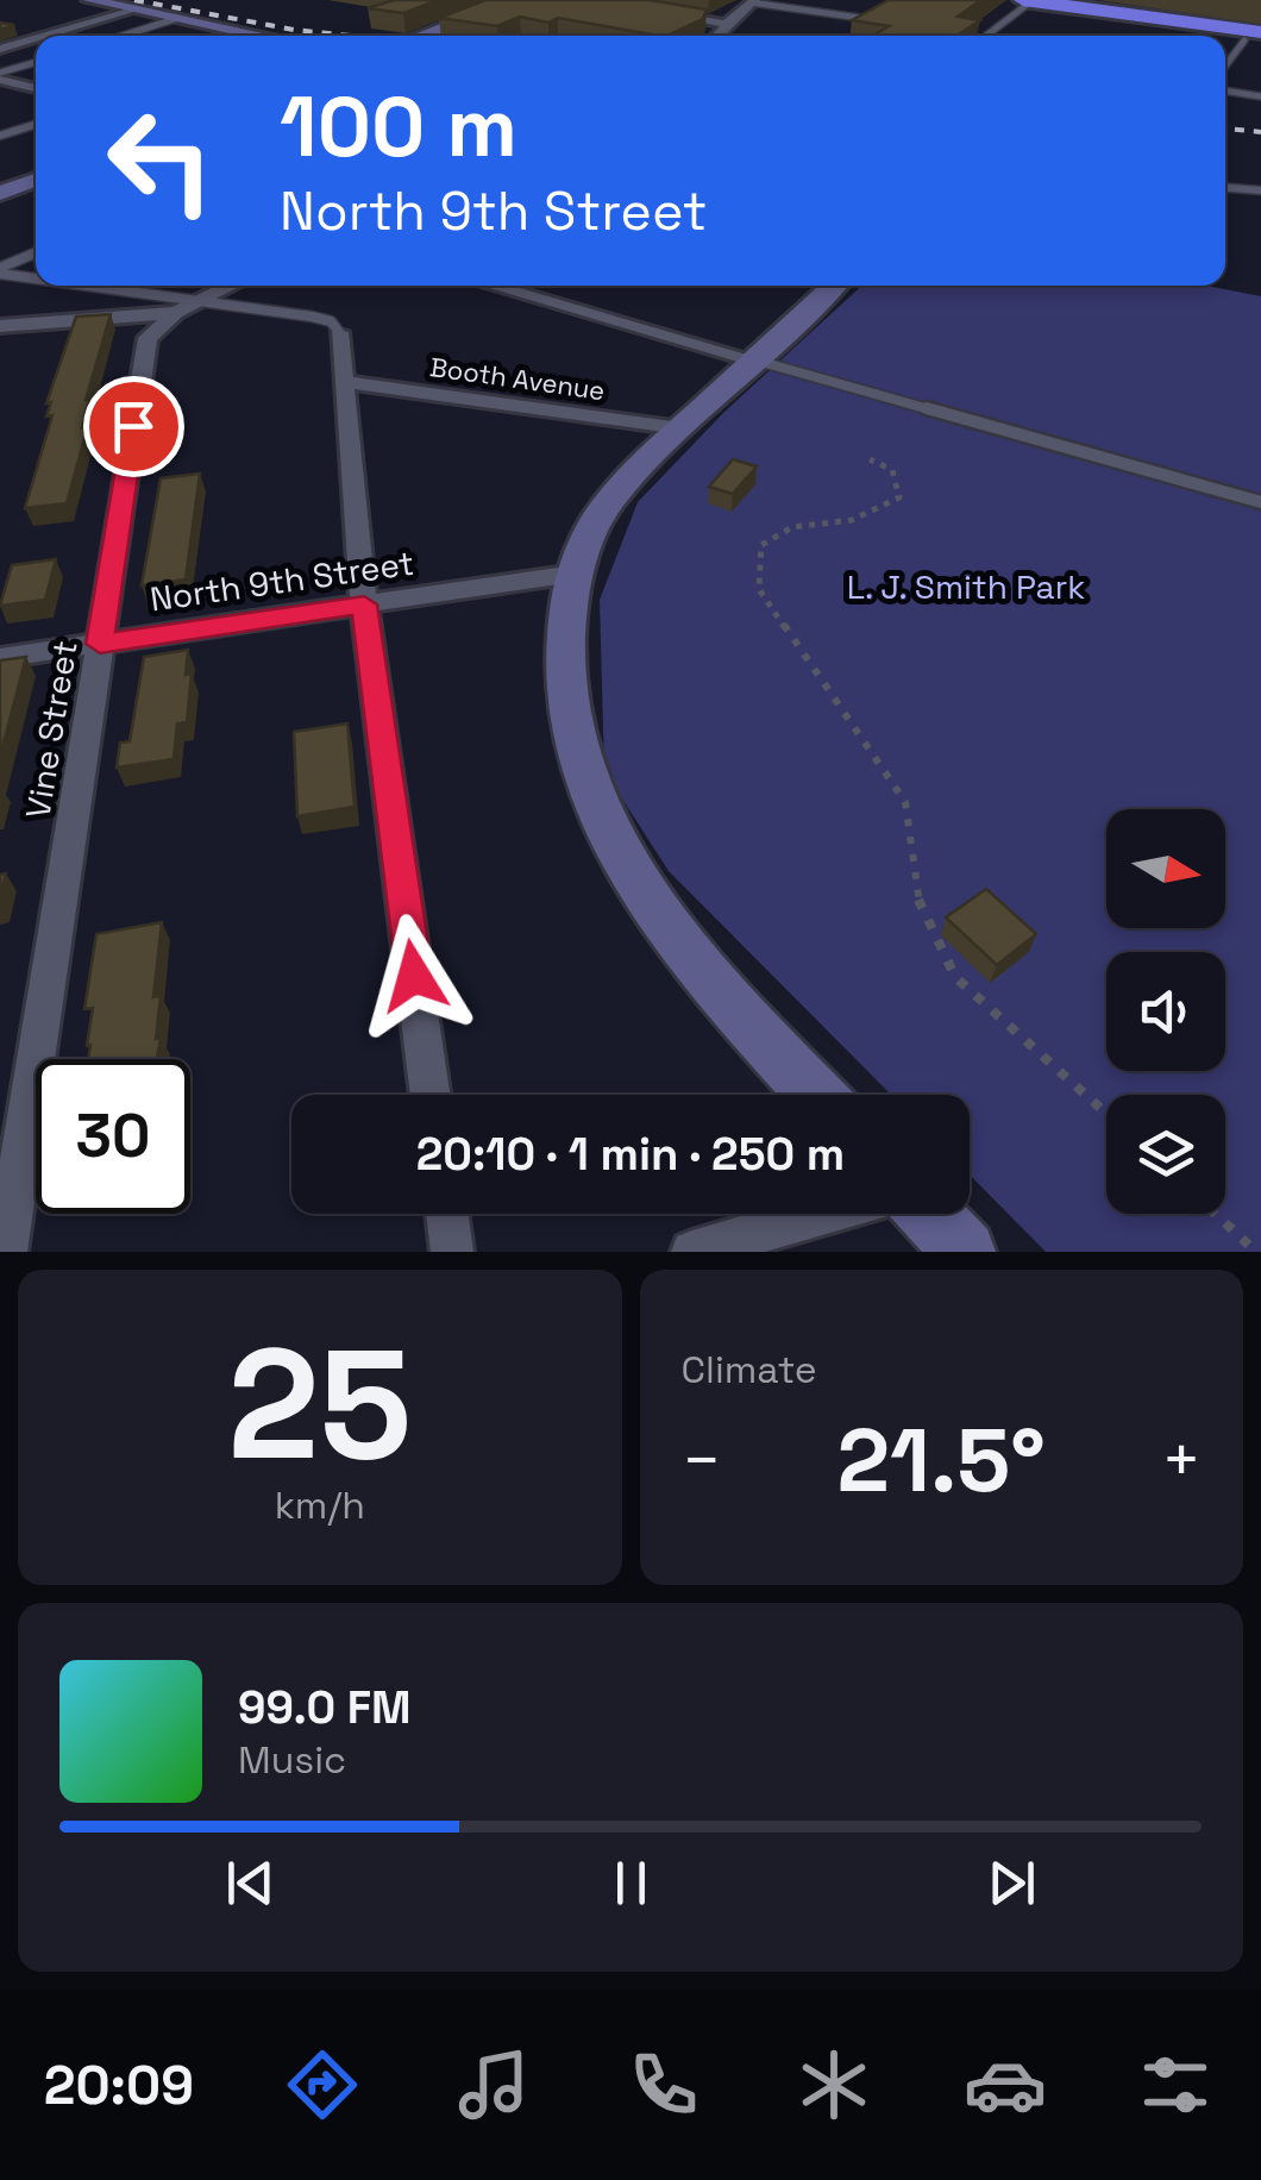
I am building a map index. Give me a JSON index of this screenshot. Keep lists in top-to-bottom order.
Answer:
{
  "streets": {
    "street": ["Booth Avenue", "North 9th Street", "Vine Street"]
  },
  "crossings": [
    ["North 9th Street", "Vine Street"]
  ],
  "parks": ["L. J. Smith Park"],
  "north": "right",
  "page": {
    "turn": ["100 m", "North 9th Street"],
    "limit": "30",
    "trip": "20:10 · 1 min · 250 m",
    "tile": [
      ["25", "km/h"],
      "Climate"
    ],
    "heat": ["−", "21.5°", "+"],
    "song": ["99.0 FM", "Music"],
    "tabs": "20:09"
  }
}
